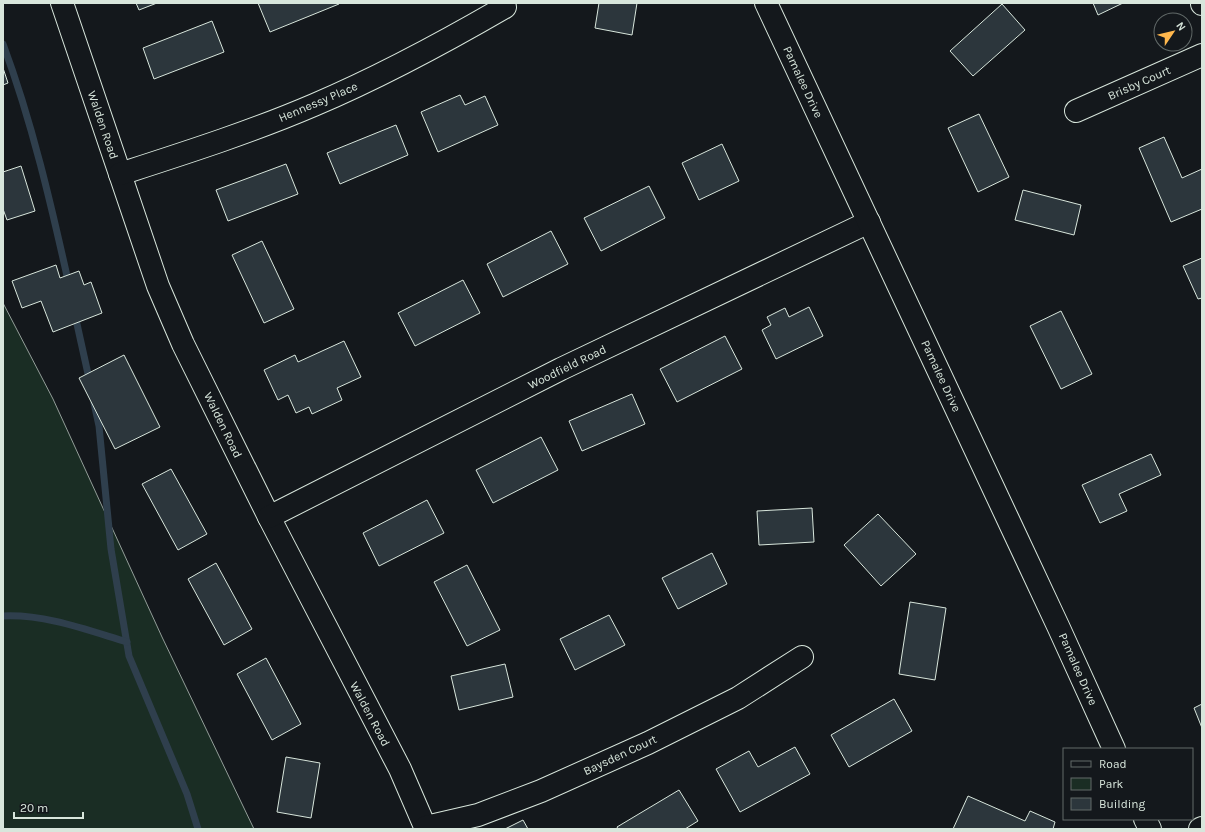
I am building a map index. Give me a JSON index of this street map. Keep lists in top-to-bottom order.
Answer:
{
  "streets": {
    "street": [
      "Pamalee Drive",
      "Brisby Court",
      "Hennessy Place",
      "Walden Road",
      "Woodfield Road",
      "Baysden Court"
    ]
  },
  "crossings": [
    ["Pamalee Drive", "Woodfield Road"],
    ["Hennessy Place", "Walden Road"],
    ["Walden Road", "Woodfield Road"],
    ["Walden Road", "Baysden Court"]
  ],
  "legend": ["Road", "Park", "Building"],
  "scale_bar": "20 m",
  "north": "top right"
}
